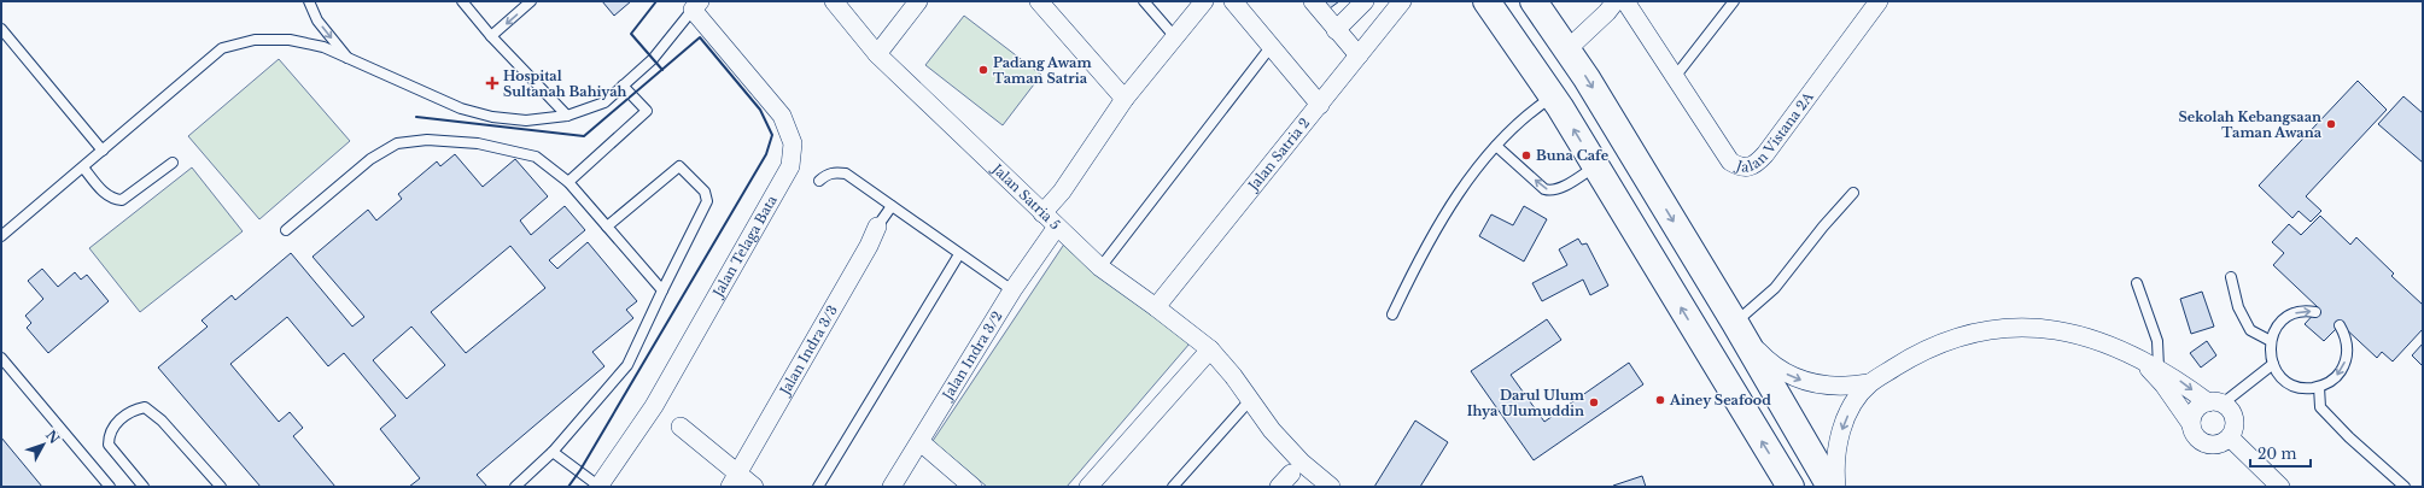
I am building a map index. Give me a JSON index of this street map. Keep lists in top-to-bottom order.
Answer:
{
  "streets": {
    "street": [
      "Jalan Vistana 2A",
      "Jalan Satria 2",
      "Jalan Satria 5",
      "Jalan Telaga Bata",
      "Jalan Indra 3/3",
      "Jalan Indra 3/2"
    ]
  },
  "crossings": [
    ["Jalan Satria 2", "Jalan Satria 5"],
    ["Jalan Satria 5", "Jalan Indra 3/2"]
  ],
  "places": {
    "other": [
      "Padang Awam Taman Satria",
      "Sekolah Kebangsaan Taman Awana",
      "Buna Cafe",
      "Ainey Seafood",
      "Darul Ulum Ihya Ulumuddin"
    ],
    "health": ["Hospital Sultanah Bahiyah"]
  },
  "scale_bar": "20 m",
  "north": "top right"
}
